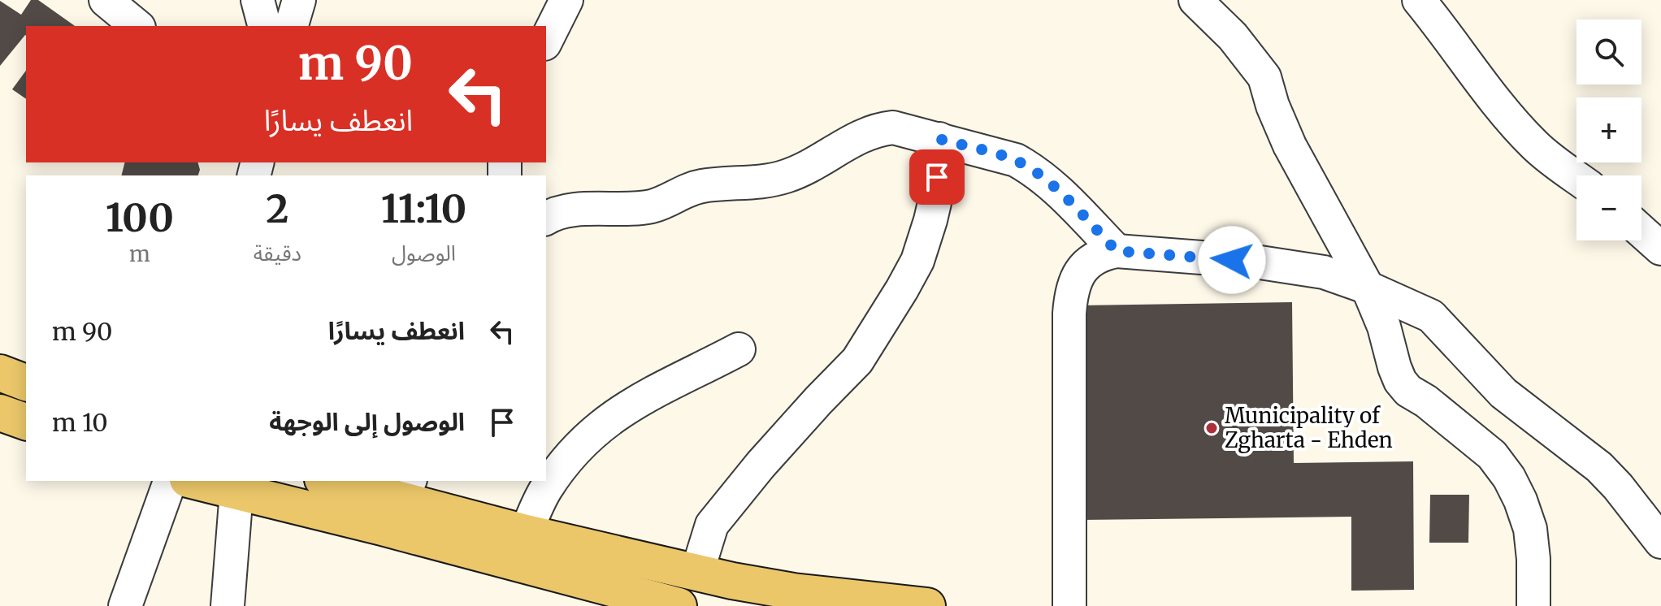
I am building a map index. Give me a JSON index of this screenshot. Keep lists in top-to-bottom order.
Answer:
{
  "places": ["Municipality of Zgharta - Ehden"],
  "page": {
    "map_buttons": ["+", "−"],
    "turn": ["90 m", "انعطف يسارًا"],
    "eta": [
      "11:10",
      "الوصول",
      "2",
      "دقيقة",
      "100",
      "m"
    ],
    "list": [
      {
        "name": "انعطف يسارًا",
        "value": "90 m"
      },
      {
        "name": "الوصول إلى الوجهة",
        "value": "10 m"
      }
    ]
  }
}
